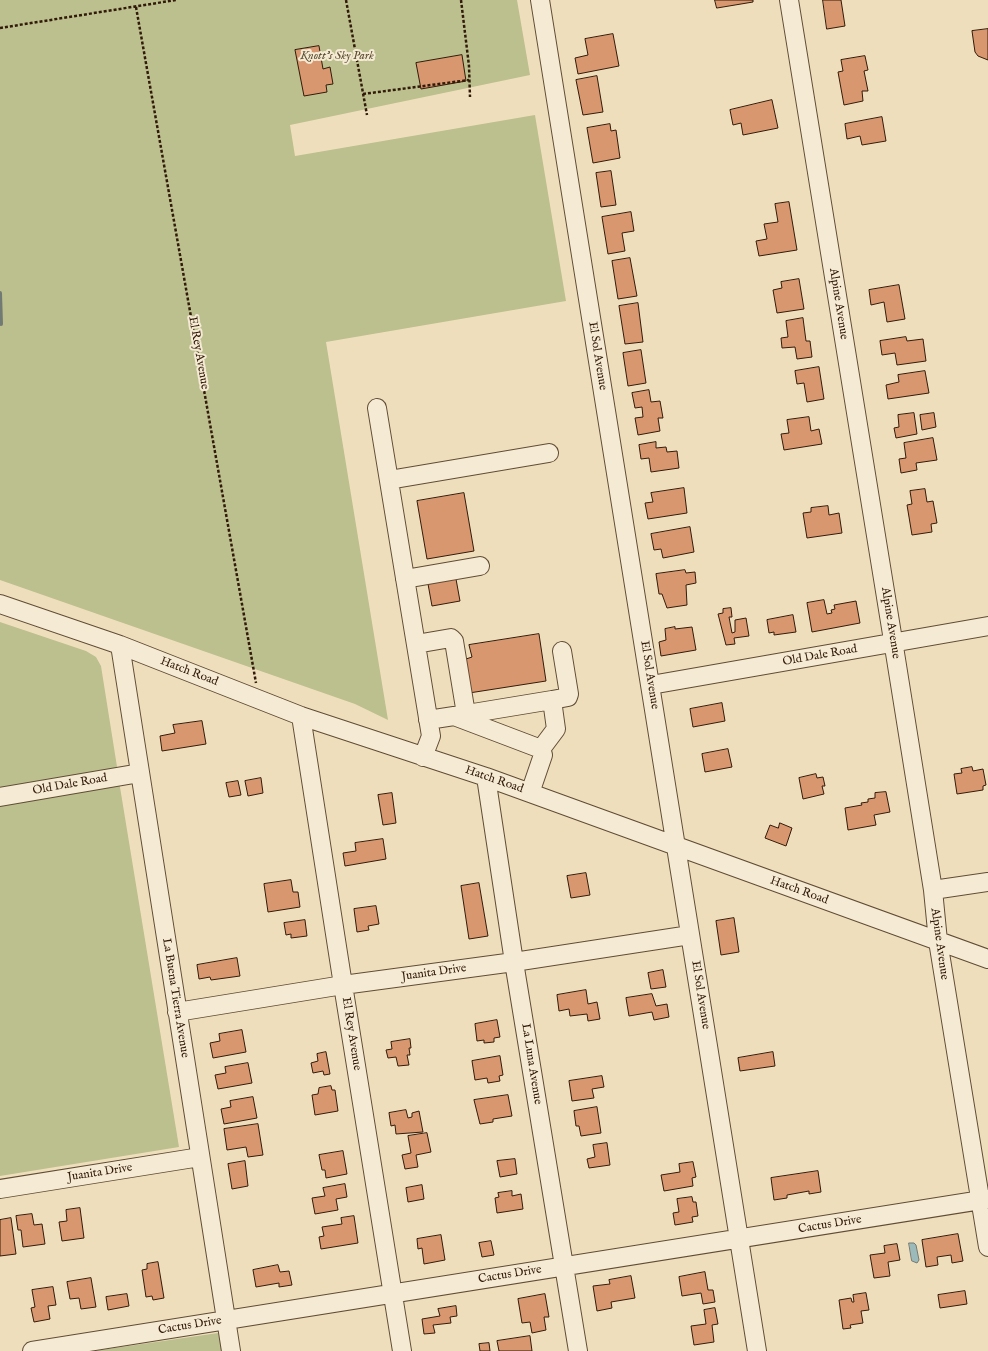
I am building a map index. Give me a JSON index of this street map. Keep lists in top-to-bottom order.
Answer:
{
  "streets": {
    "street": [
      "Alpine Avenue",
      "El Rey Avenue",
      "El Sol Avenue",
      "Old Dale Road",
      "Hatch Road",
      "Juanita Drive",
      "La Buena Tierra Avenue",
      "La Luna Avenue",
      "Cactus Drive"
    ]
  },
  "crossings": [
    ["Alpine Avenue", "Old Dale Road"],
    ["Alpine Avenue", "Hatch Road"],
    ["Alpine Avenue", "Cactus Drive"],
    ["El Rey Avenue", "Hatch Road"],
    ["El Rey Avenue", "Juanita Drive"],
    ["El Rey Avenue", "Cactus Drive"],
    ["El Sol Avenue", "Old Dale Road"],
    ["El Sol Avenue", "Hatch Road"],
    ["El Sol Avenue", "Juanita Drive"],
    ["El Sol Avenue", "Cactus Drive"],
    ["Old Dale Road", "La Buena Tierra Avenue"],
    ["Hatch Road", "La Buena Tierra Avenue"],
    ["Hatch Road", "La Luna Avenue"],
    ["Juanita Drive", "La Buena Tierra Avenue"],
    ["Juanita Drive", "La Luna Avenue"],
    ["La Buena Tierra Avenue", "Cactus Drive"],
    ["La Luna Avenue", "Cactus Drive"]
  ],
  "parks": ["Knott's Sky Park"]
}
